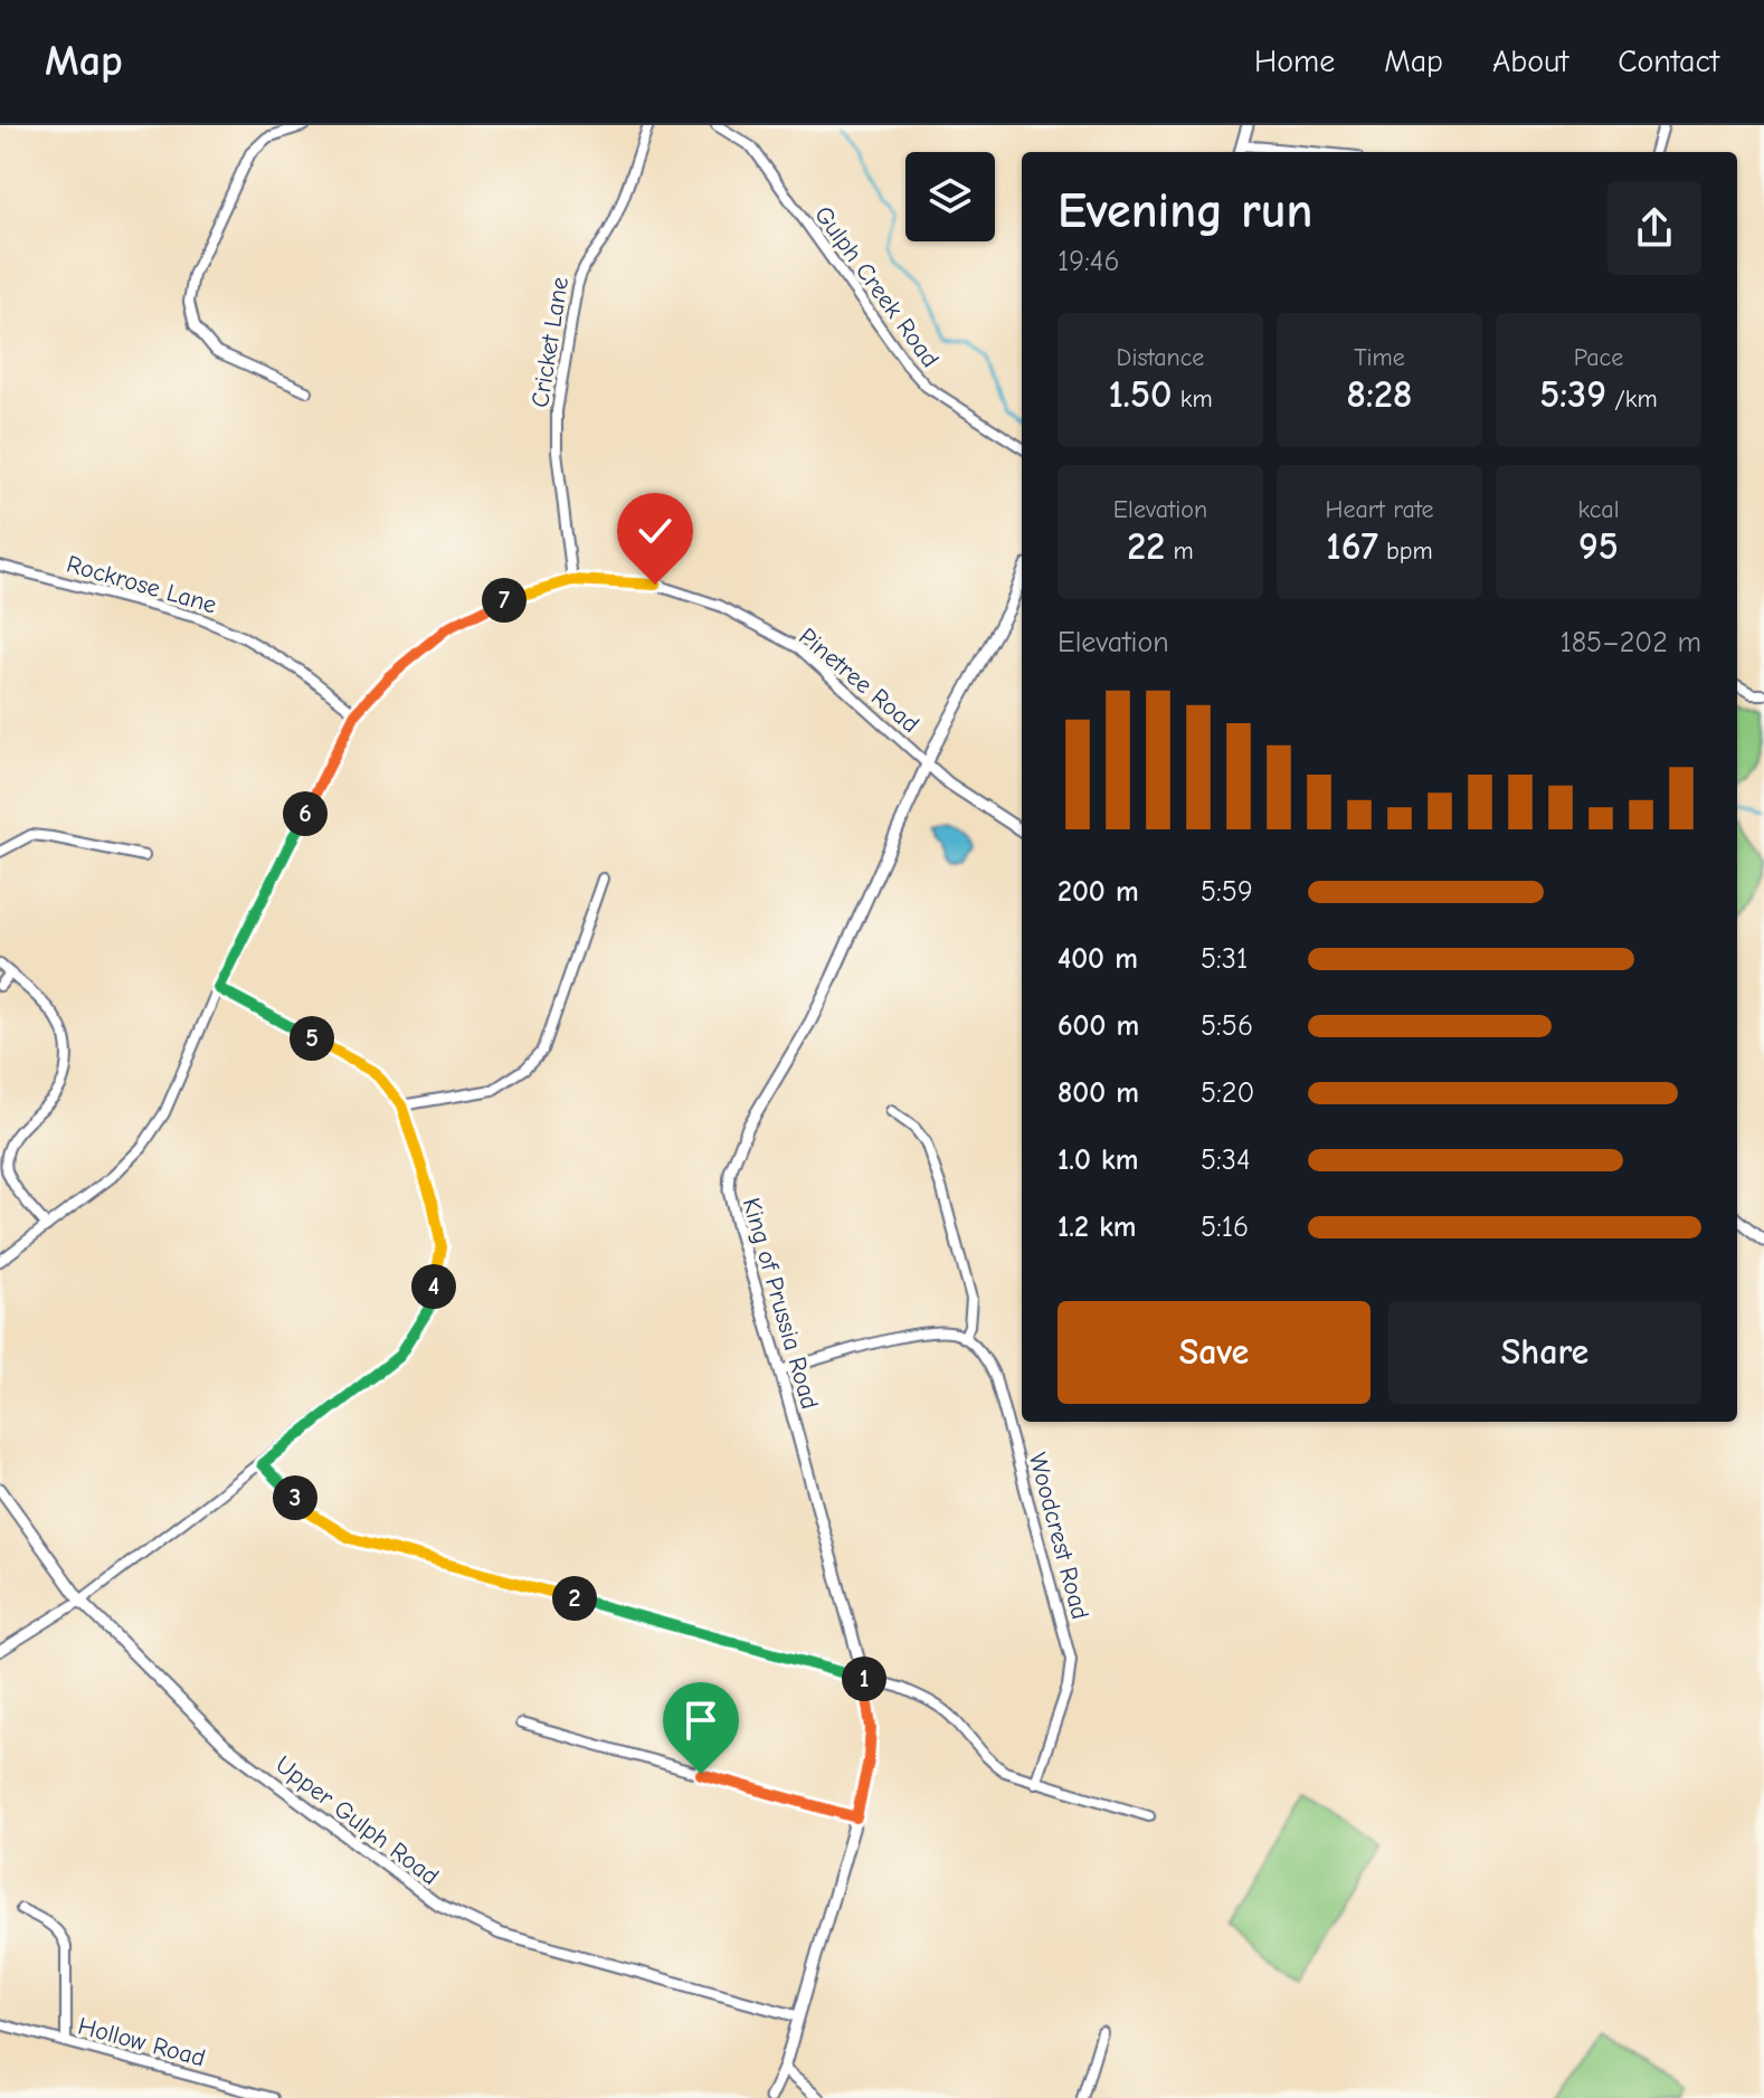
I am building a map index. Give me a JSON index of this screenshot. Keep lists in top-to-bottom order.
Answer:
{
  "streets": {
    "street": [
      "Gulph Creek Road",
      "Cricket Lane",
      "Rockrose Lane",
      "Pinetree Road",
      "King of Prussia Road",
      "Woodcrest Road",
      "Upper Gulph Road",
      "Hollow Road"
    ]
  },
  "crossings": [
    ["Cricket Lane", "Pinetree Road"],
    ["Rockrose Lane", "Pinetree Road"],
    ["Pinetree Road", "King of Prussia Road"],
    ["King of Prussia Road", "Upper Gulph Road"]
  ],
  "page": {
    "header": "Map",
    "nav": [
      "Home",
      "Map",
      "About",
      "Contact"
    ],
    "heading": ["Evening run", "19:46"],
    "stats": [
      ["Distance", "1.50 km"],
      ["Time", "8:28"],
      ["Pace", "5:39 /km"],
      ["Elevation", "22 m"],
      ["Heart rate", "167 bpm"],
      ["kcal", "95"]
    ],
    "pins": [
      "7",
      "6",
      "5",
      "4",
      "3",
      "2",
      "1"
    ],
    "chart": ["Elevation", "185–202 m"],
    "list": [
      {
        "name": "200 m",
        "note": "5:59"
      },
      {
        "name": "400 m",
        "note": "5:31"
      },
      {
        "name": "600 m",
        "note": "5:56"
      },
      {
        "name": "800 m",
        "note": "5:20"
      },
      {
        "name": "1.0 km",
        "note": "5:34"
      },
      {
        "name": "1.2 km",
        "note": "5:16"
      }
    ],
    "buttons": ["Save", "Share"]
  }
}
